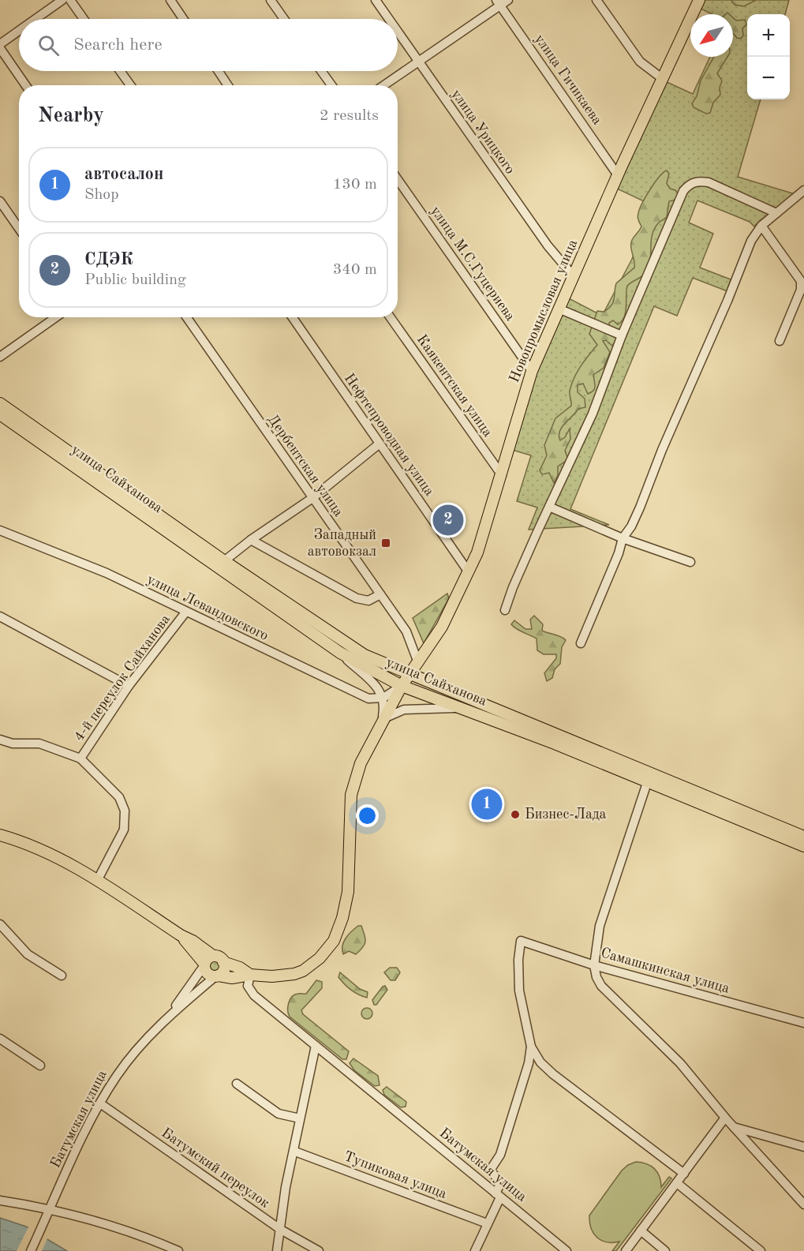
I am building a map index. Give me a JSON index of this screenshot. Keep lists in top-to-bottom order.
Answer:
{
  "streets": {
    "main road": ["Новопромысловая улица", "улица Сайханова"],
    "street": [
      "улица Гичикаева",
      "улица Урицкого",
      "улица М.С.Гуцериева",
      "Каякентская улица",
      "Нефтепроводная улица",
      "Дербентская улица",
      "улица Левандовского",
      "4-й переулок Сайханова",
      "Самашкинская улица",
      "Батумская улица",
      "Батумский переулок",
      "Тупиковая улица"
    ]
  },
  "crossings": [
    ["улица Гичикаева", "Новопромысловая улица"],
    ["улица Урицкого", "Новопромысловая улица"],
    ["улица М.С.Гуцериева", "Новопромысловая улица"],
    ["Новопромысловая улица", "Каякентская улица"],
    ["Новопромысловая улица", "Нефтепроводная улица"],
    ["Новопромысловая улица", "Дербентская улица"],
    ["Новопромысловая улица", "улица Сайханова"],
    ["Новопромысловая улица", "Батумская улица"],
    ["улица Левандовского", "4-й переулок Сайханова"],
    ["Батумская улица", "Батумский переулок"]
  ],
  "places": {
    "transit": ["Западный автовокзал"],
    "other": ["Бизнес-Лада"]
  },
  "north": "bottom left",
  "page": {
    "map_buttons": ["+", "−"],
    "search": "Search here",
    "heading": ["Nearby", "2 results"],
    "list": [
      {
        "mark": "1",
        "name": "автосалон",
        "note": "Shop",
        "value": "130 m"
      },
      {
        "mark": "2",
        "name": "СДЭК",
        "note": "Public building",
        "value": "340 m"
      }
    ],
    "pins": ["2", "1"]
  }
}
